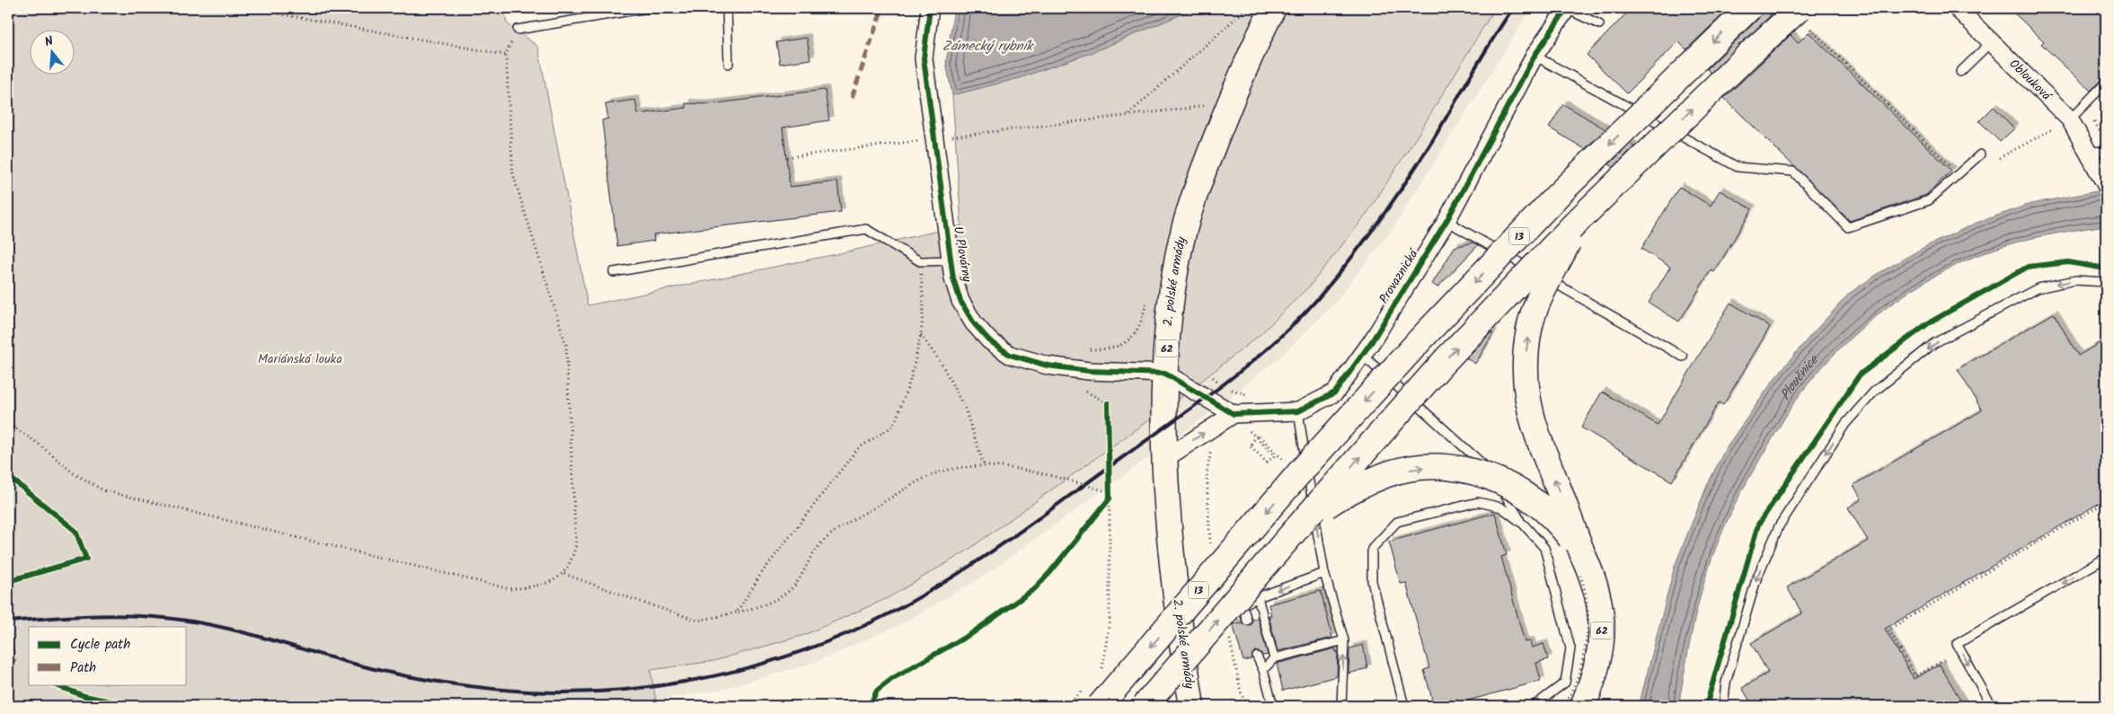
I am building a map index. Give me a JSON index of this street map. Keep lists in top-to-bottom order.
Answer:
{
  "streets": {
    "main road": ["13", "2. polské armády", "62"],
    "street": ["Oblouková", "U Plovárny", "Provaznická"]
  },
  "crossings": [
    ["U Plovárny", "2. polské armády"]
  ],
  "water": ["Zámecký rybník", "Ploučnice"],
  "parks": ["Mariánská louka"],
  "legend": ["Cycle path", "Path"],
  "north": "top"
}
